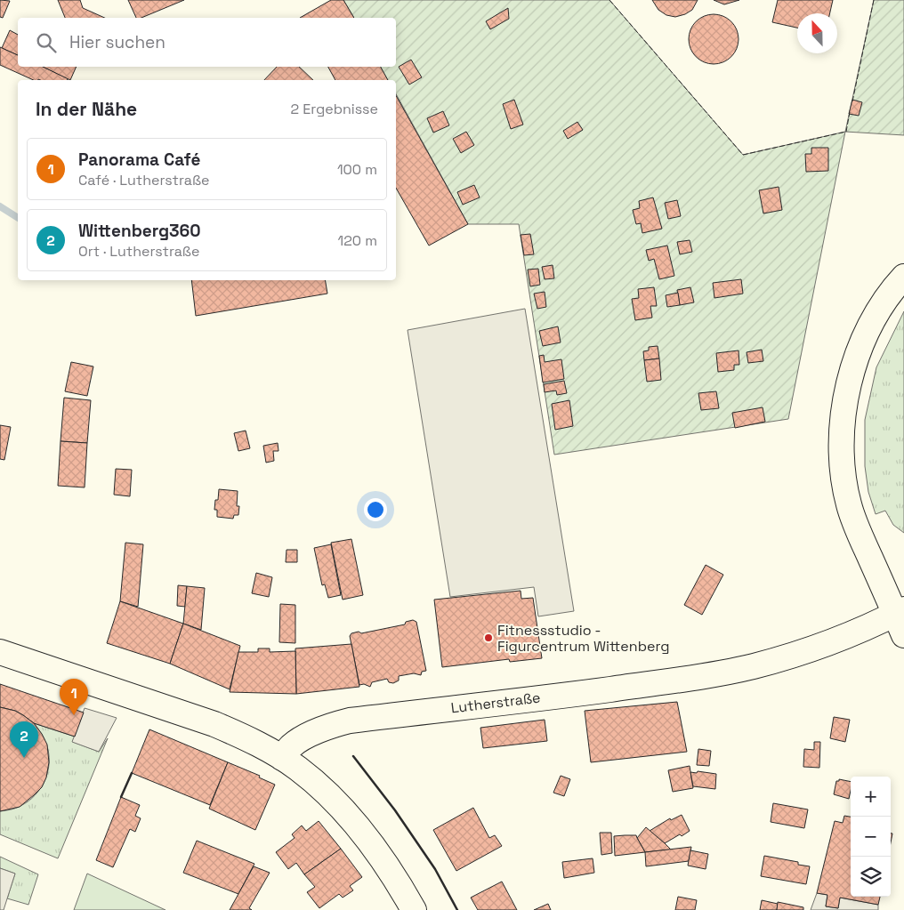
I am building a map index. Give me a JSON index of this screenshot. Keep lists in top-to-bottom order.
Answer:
{
  "streets": {
    "street": ["Lutherstraße"]
  },
  "places": ["Fitnessstudio - Figurcentrum Wittenberg"],
  "north": "top",
  "page": {
    "search": "Hier suchen",
    "heading": ["In der Nähe", "2 Ergebnisse"],
    "list": [
      {
        "mark": "1",
        "name": "Panorama Café",
        "note": "Café · Lutherstraße",
        "value": "100 m"
      },
      {
        "mark": "2",
        "name": "Wittenberg360",
        "note": "Ort · Lutherstraße",
        "value": "120 m"
      }
    ],
    "pins": ["1", "2"],
    "map_buttons": ["+", "−"]
  }
}
